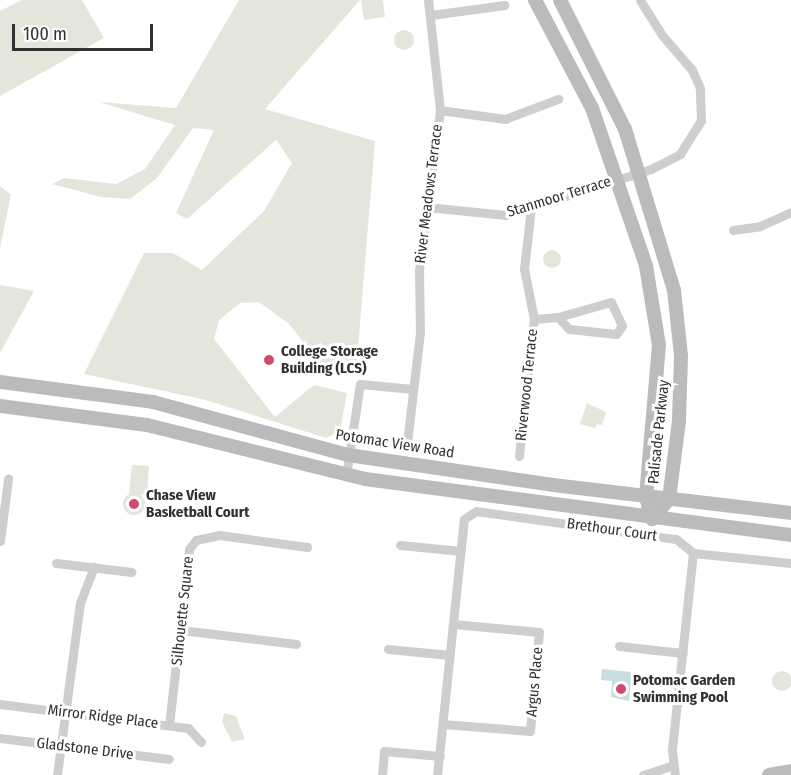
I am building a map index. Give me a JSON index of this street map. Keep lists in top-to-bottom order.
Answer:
{
  "streets": {
    "main road": ["Palisade Parkway", "Potomac View Road"],
    "street": [
      "River Meadows Terrace",
      "Stanmoor Terrace",
      "Riverwood Terrace",
      "Brethour Court",
      "Silhouette Square",
      "Argus Place",
      "Mirror Ridge Place",
      "Gladstone Drive"
    ]
  },
  "crossings": [
    ["River Meadows Terrace", "Stanmoor Terrace"],
    ["Stanmoor Terrace", "Riverwood Terrace"],
    ["Stanmoor Terrace", "Palisade Parkway"],
    ["Palisade Parkway", "Potomac View Road"],
    ["Brethour Court", "Argus Place"],
    ["Silhouette Square", "Mirror Ridge Place"]
  ],
  "places": ["College Storage Building (LCS)", "Chase View Basketball Court", "Potomac Garden Swimming Pool"],
  "scale_bar": "100 m"
}
